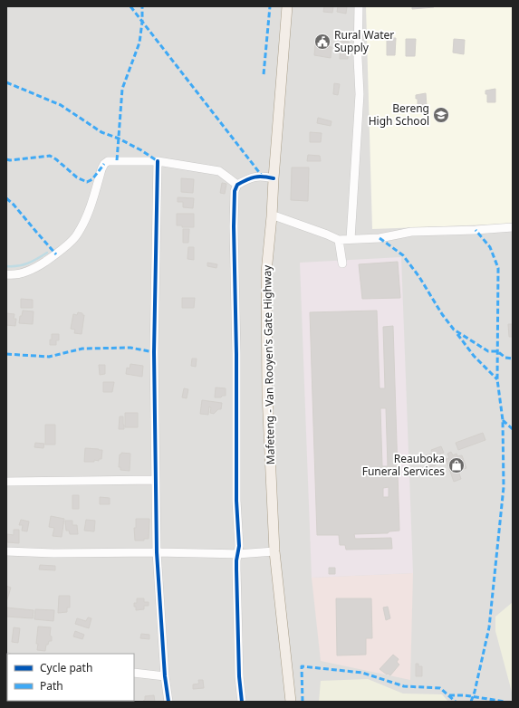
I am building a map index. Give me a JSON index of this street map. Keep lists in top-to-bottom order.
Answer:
{
  "streets": {
    "main road": ["Mafeteng - Van Rooyen's Gate Highway"]
  },
  "places": {
    "public building": ["Rural Water Supply"],
    "school or university": ["Bereng High School"],
    "shop": ["Reauboka Funeral Services"]
  },
  "legend": ["Cycle path", "Path"]
}
